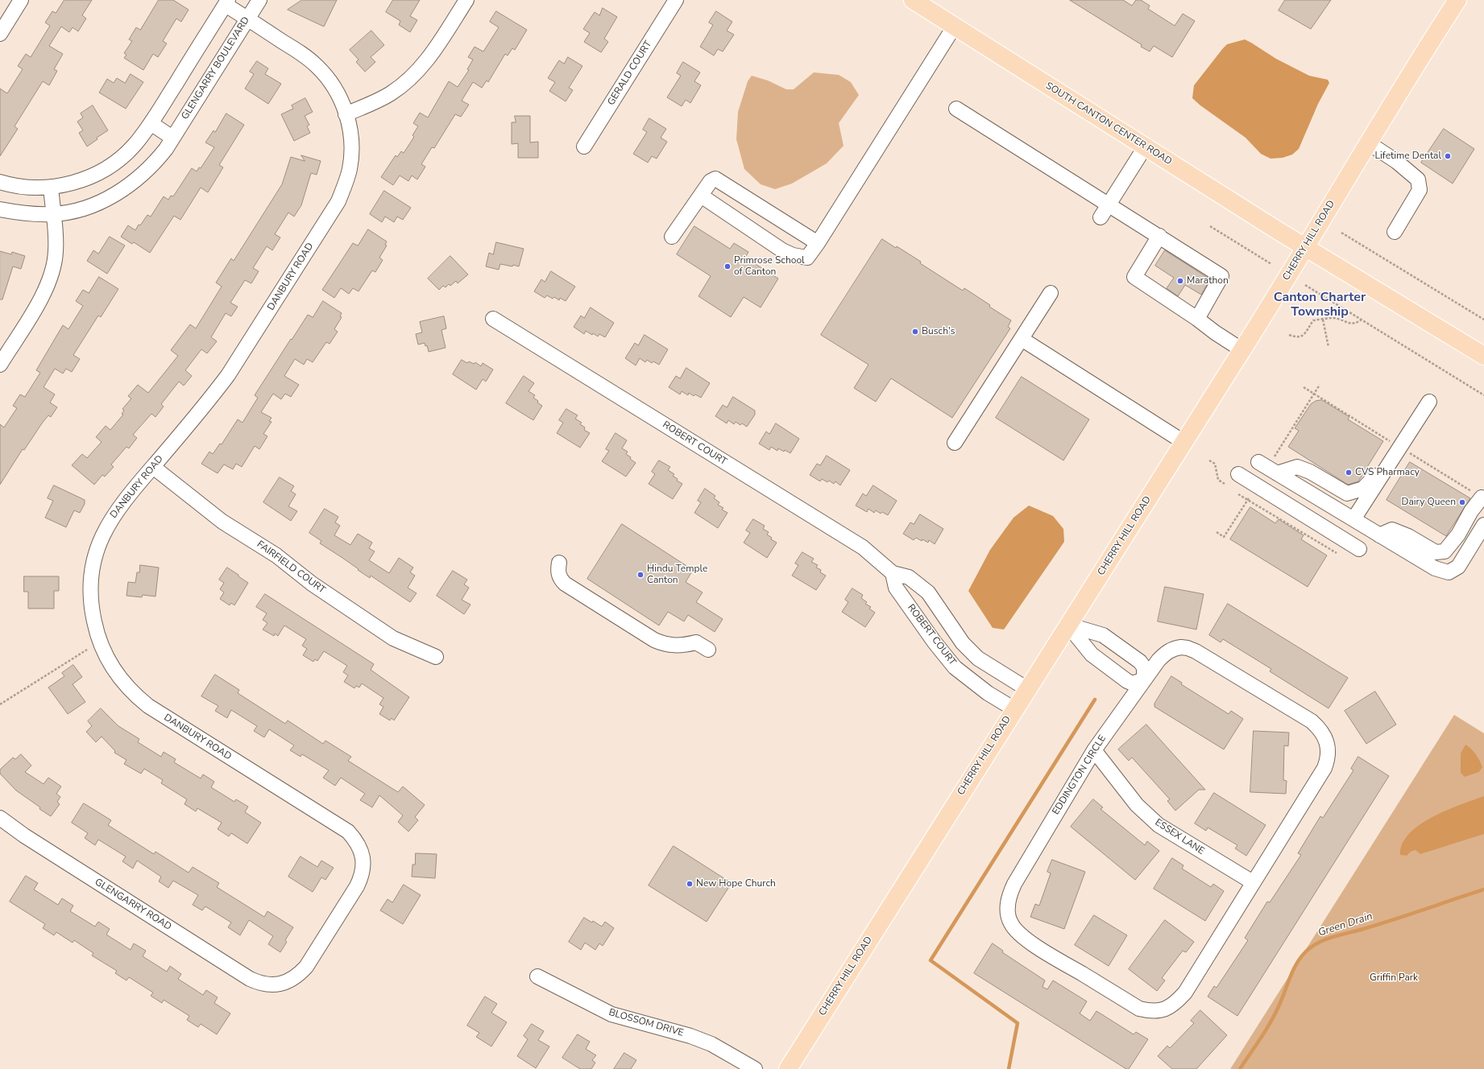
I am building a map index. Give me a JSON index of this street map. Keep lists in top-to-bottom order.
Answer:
{
  "streets": {
    "main road": ["SOUTH CANTON CENTER ROAD", "CHERRY HILL ROAD"],
    "street": [
      "GLENGARRY BOULEVARD",
      "GERALD COURT",
      "DANBURY ROAD",
      "ROBERT COURT",
      "FAIRFIELD COURT",
      "EDDINGTON CIRCLE",
      "ESSEX LANE",
      "GLENGARRY ROAD",
      "BLOSSOM DRIVE"
    ]
  },
  "crossings": [
    ["GLENGARRY BOULEVARD", "DANBURY ROAD"],
    ["SOUTH CANTON CENTER ROAD", "CHERRY HILL ROAD"],
    ["CHERRY HILL ROAD", "ROBERT COURT"],
    ["DANBURY ROAD", "FAIRFIELD COURT"],
    ["DANBURY ROAD", "GLENGARRY ROAD"],
    ["EDDINGTON CIRCLE", "ESSEX LANE"]
  ],
  "districts": ["Canton Charter Township"],
  "water": ["Green Drain"],
  "parks": ["Griffin Park"],
  "places": [
    "Lifetime Dental",
    "Primrose School of Canton",
    "Marathon",
    "Busch's",
    "CVS Pharmacy",
    "Dairy Queen",
    "Hindu Temple Canton",
    "New Hope Church"
  ]
}
